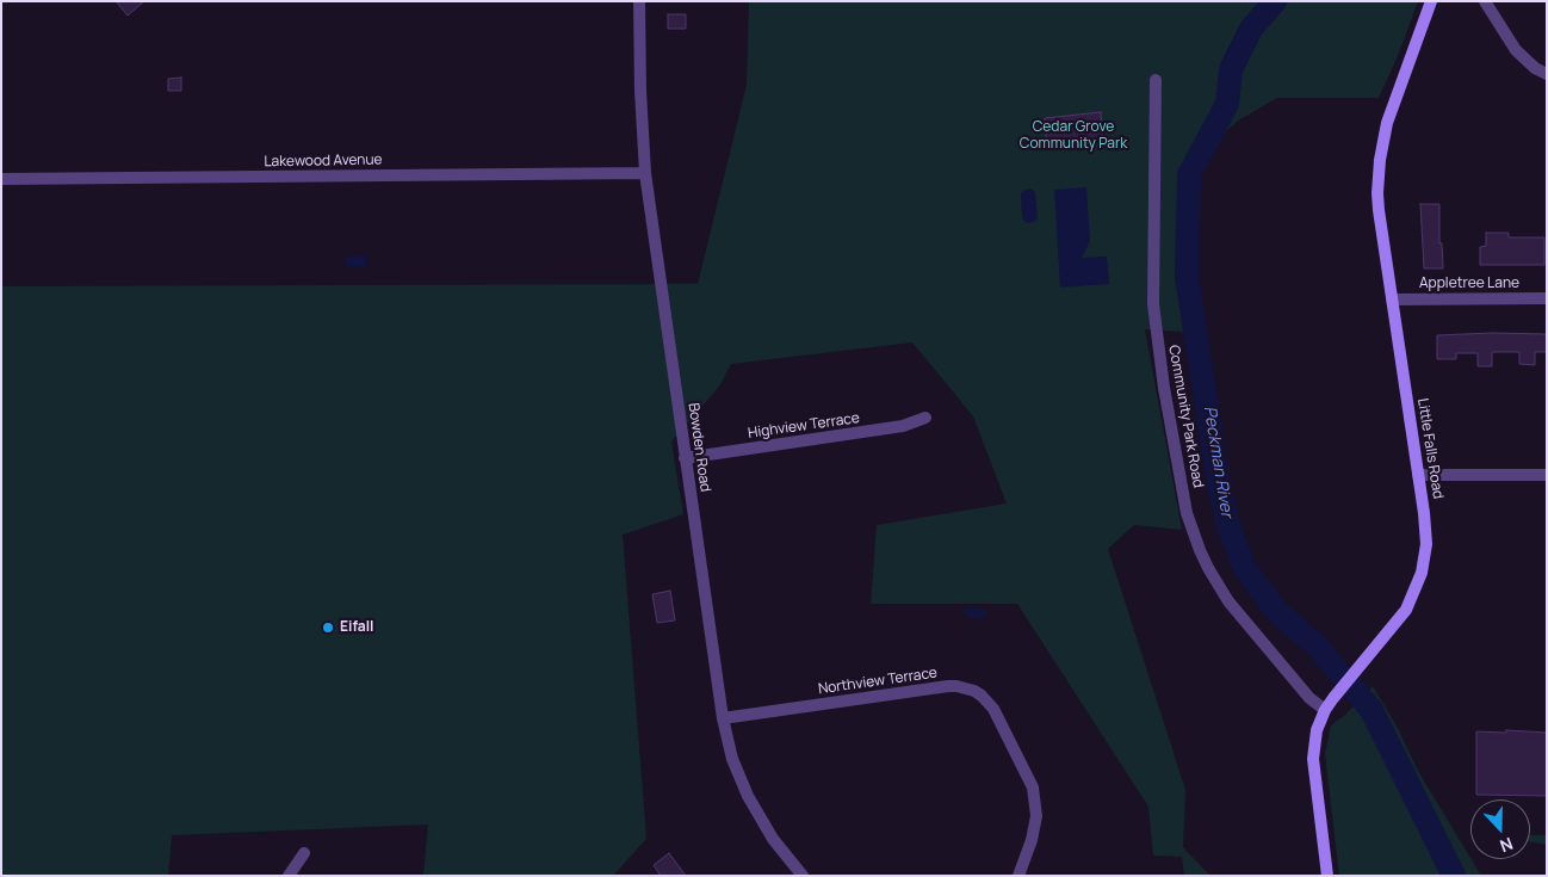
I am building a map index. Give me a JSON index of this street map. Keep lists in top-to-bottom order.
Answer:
{
  "streets": {
    "street": [
      "Lakewood Avenue",
      "Appletree Lane",
      "Community Park Road",
      "Highview Terrace",
      "Bowden Road",
      "Little Falls Road",
      "Northview Terrace"
    ]
  },
  "crossings": [
    ["Lakewood Avenue", "Bowden Road"],
    ["Appletree Lane", "Little Falls Road"],
    ["Community Park Road", "Little Falls Road"],
    ["Highview Terrace", "Bowden Road"],
    ["Bowden Road", "Northview Terrace"]
  ],
  "water": ["Peckman River"],
  "parks": ["Cedar Grove Community Park"],
  "places": ["Eifall"],
  "north": "bottom"
}
